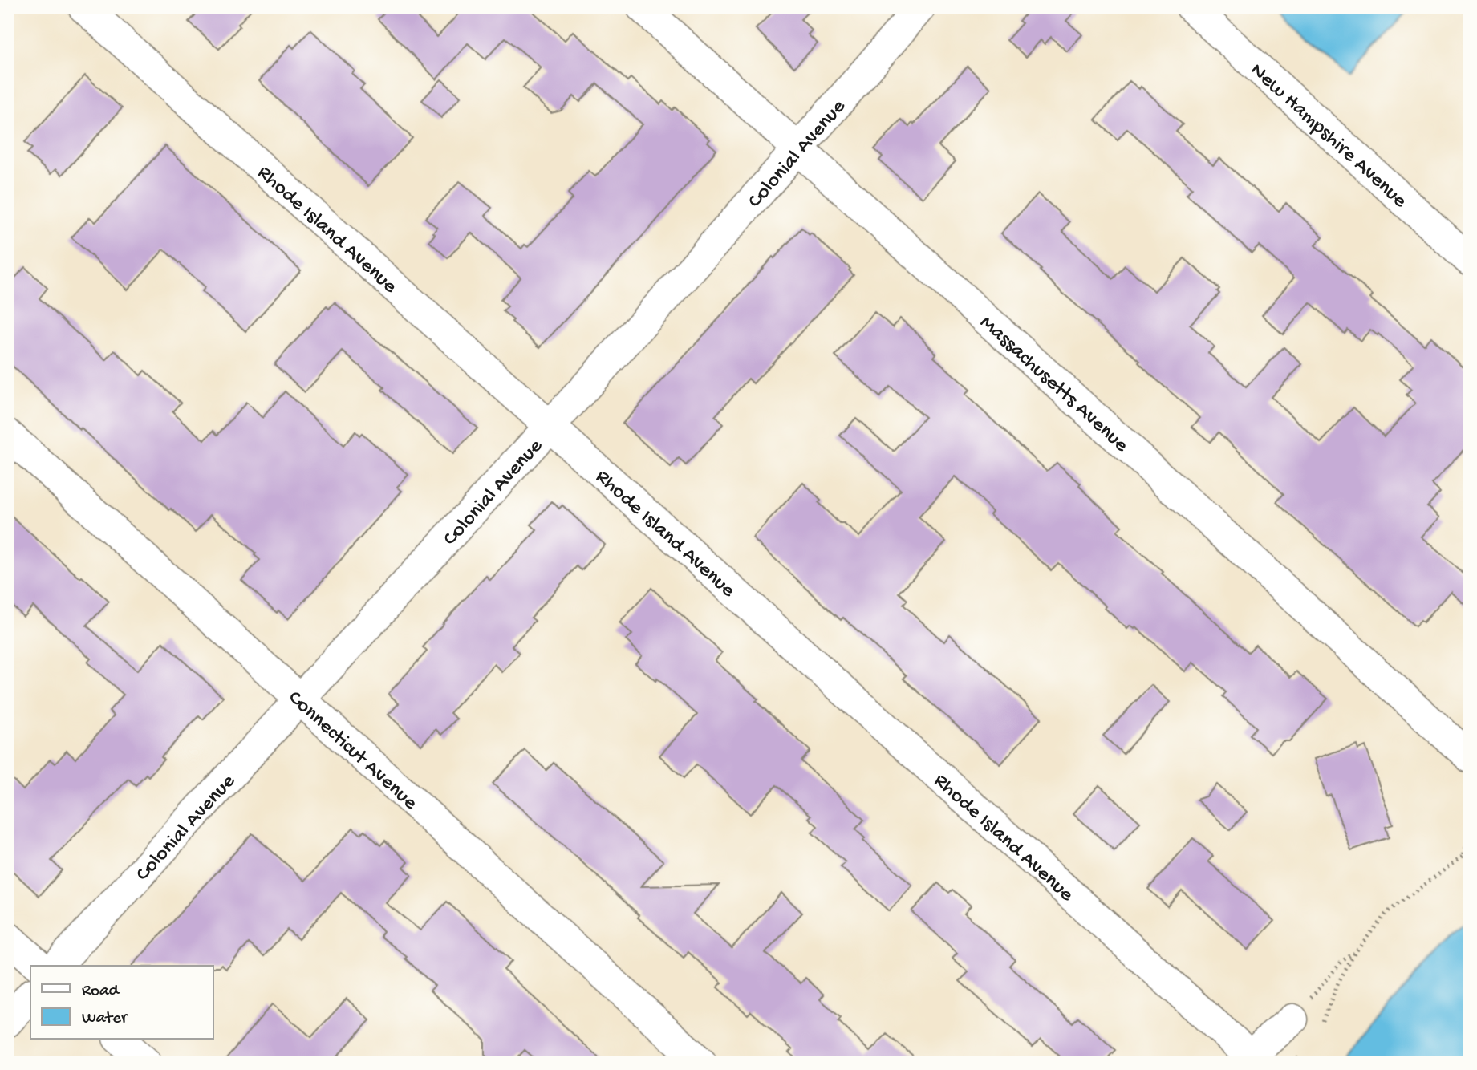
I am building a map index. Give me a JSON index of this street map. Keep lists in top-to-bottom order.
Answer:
{
  "streets": {
    "street": [
      "New Hampshire Avenue",
      "Colonial Avenue",
      "Rhode Island Avenue",
      "Massachusetts Avenue",
      "Connecticut Avenue"
    ]
  },
  "crossings": [
    ["Colonial Avenue", "Rhode Island Avenue"],
    ["Colonial Avenue", "Massachusetts Avenue"],
    ["Colonial Avenue", "Connecticut Avenue"]
  ],
  "legend": ["Road", "Water"]
}
